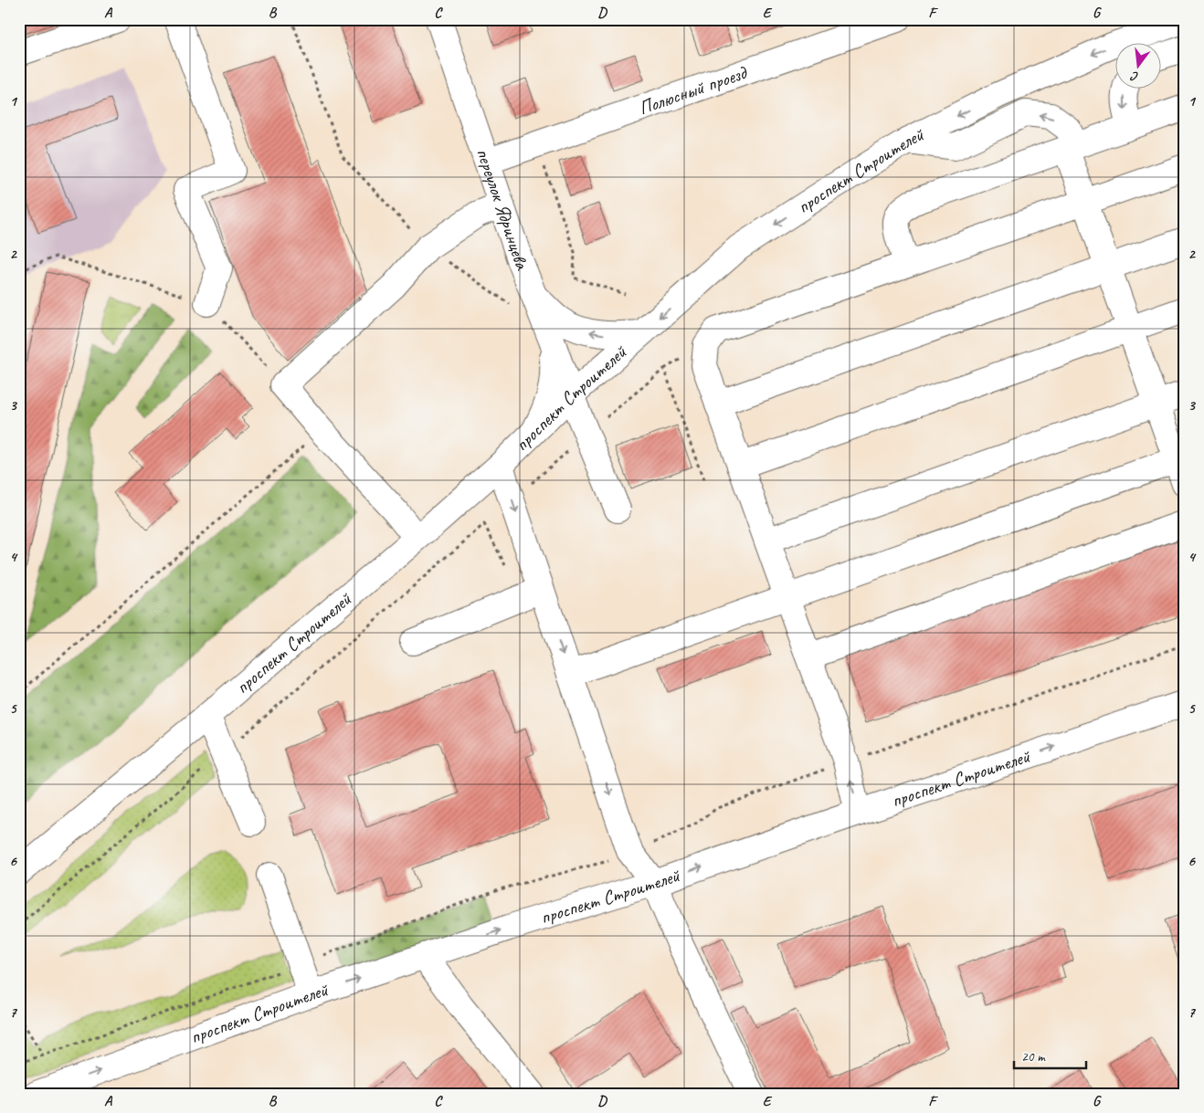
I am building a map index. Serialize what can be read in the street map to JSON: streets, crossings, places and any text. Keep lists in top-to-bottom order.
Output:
{
  "streets": {
    "main road": ["Полюсный проезд", "проспект Строителей", "переулок Ядринцева"]
  },
  "crossings": [
    ["Полюсный проезд", "переулок Ядринцева"],
    ["проспект Строителей", "переулок Ядринцева"]
  ],
  "scale_bar": "20 m",
  "north": "bottom",
  "grid": {
    "columns": [
      "A",
      "B",
      "C",
      "D",
      "E",
      "F",
      "G"
    ],
    "rows": [
      "1",
      "2",
      "3",
      "4",
      "5",
      "6",
      "7"
    ]
  }
}
